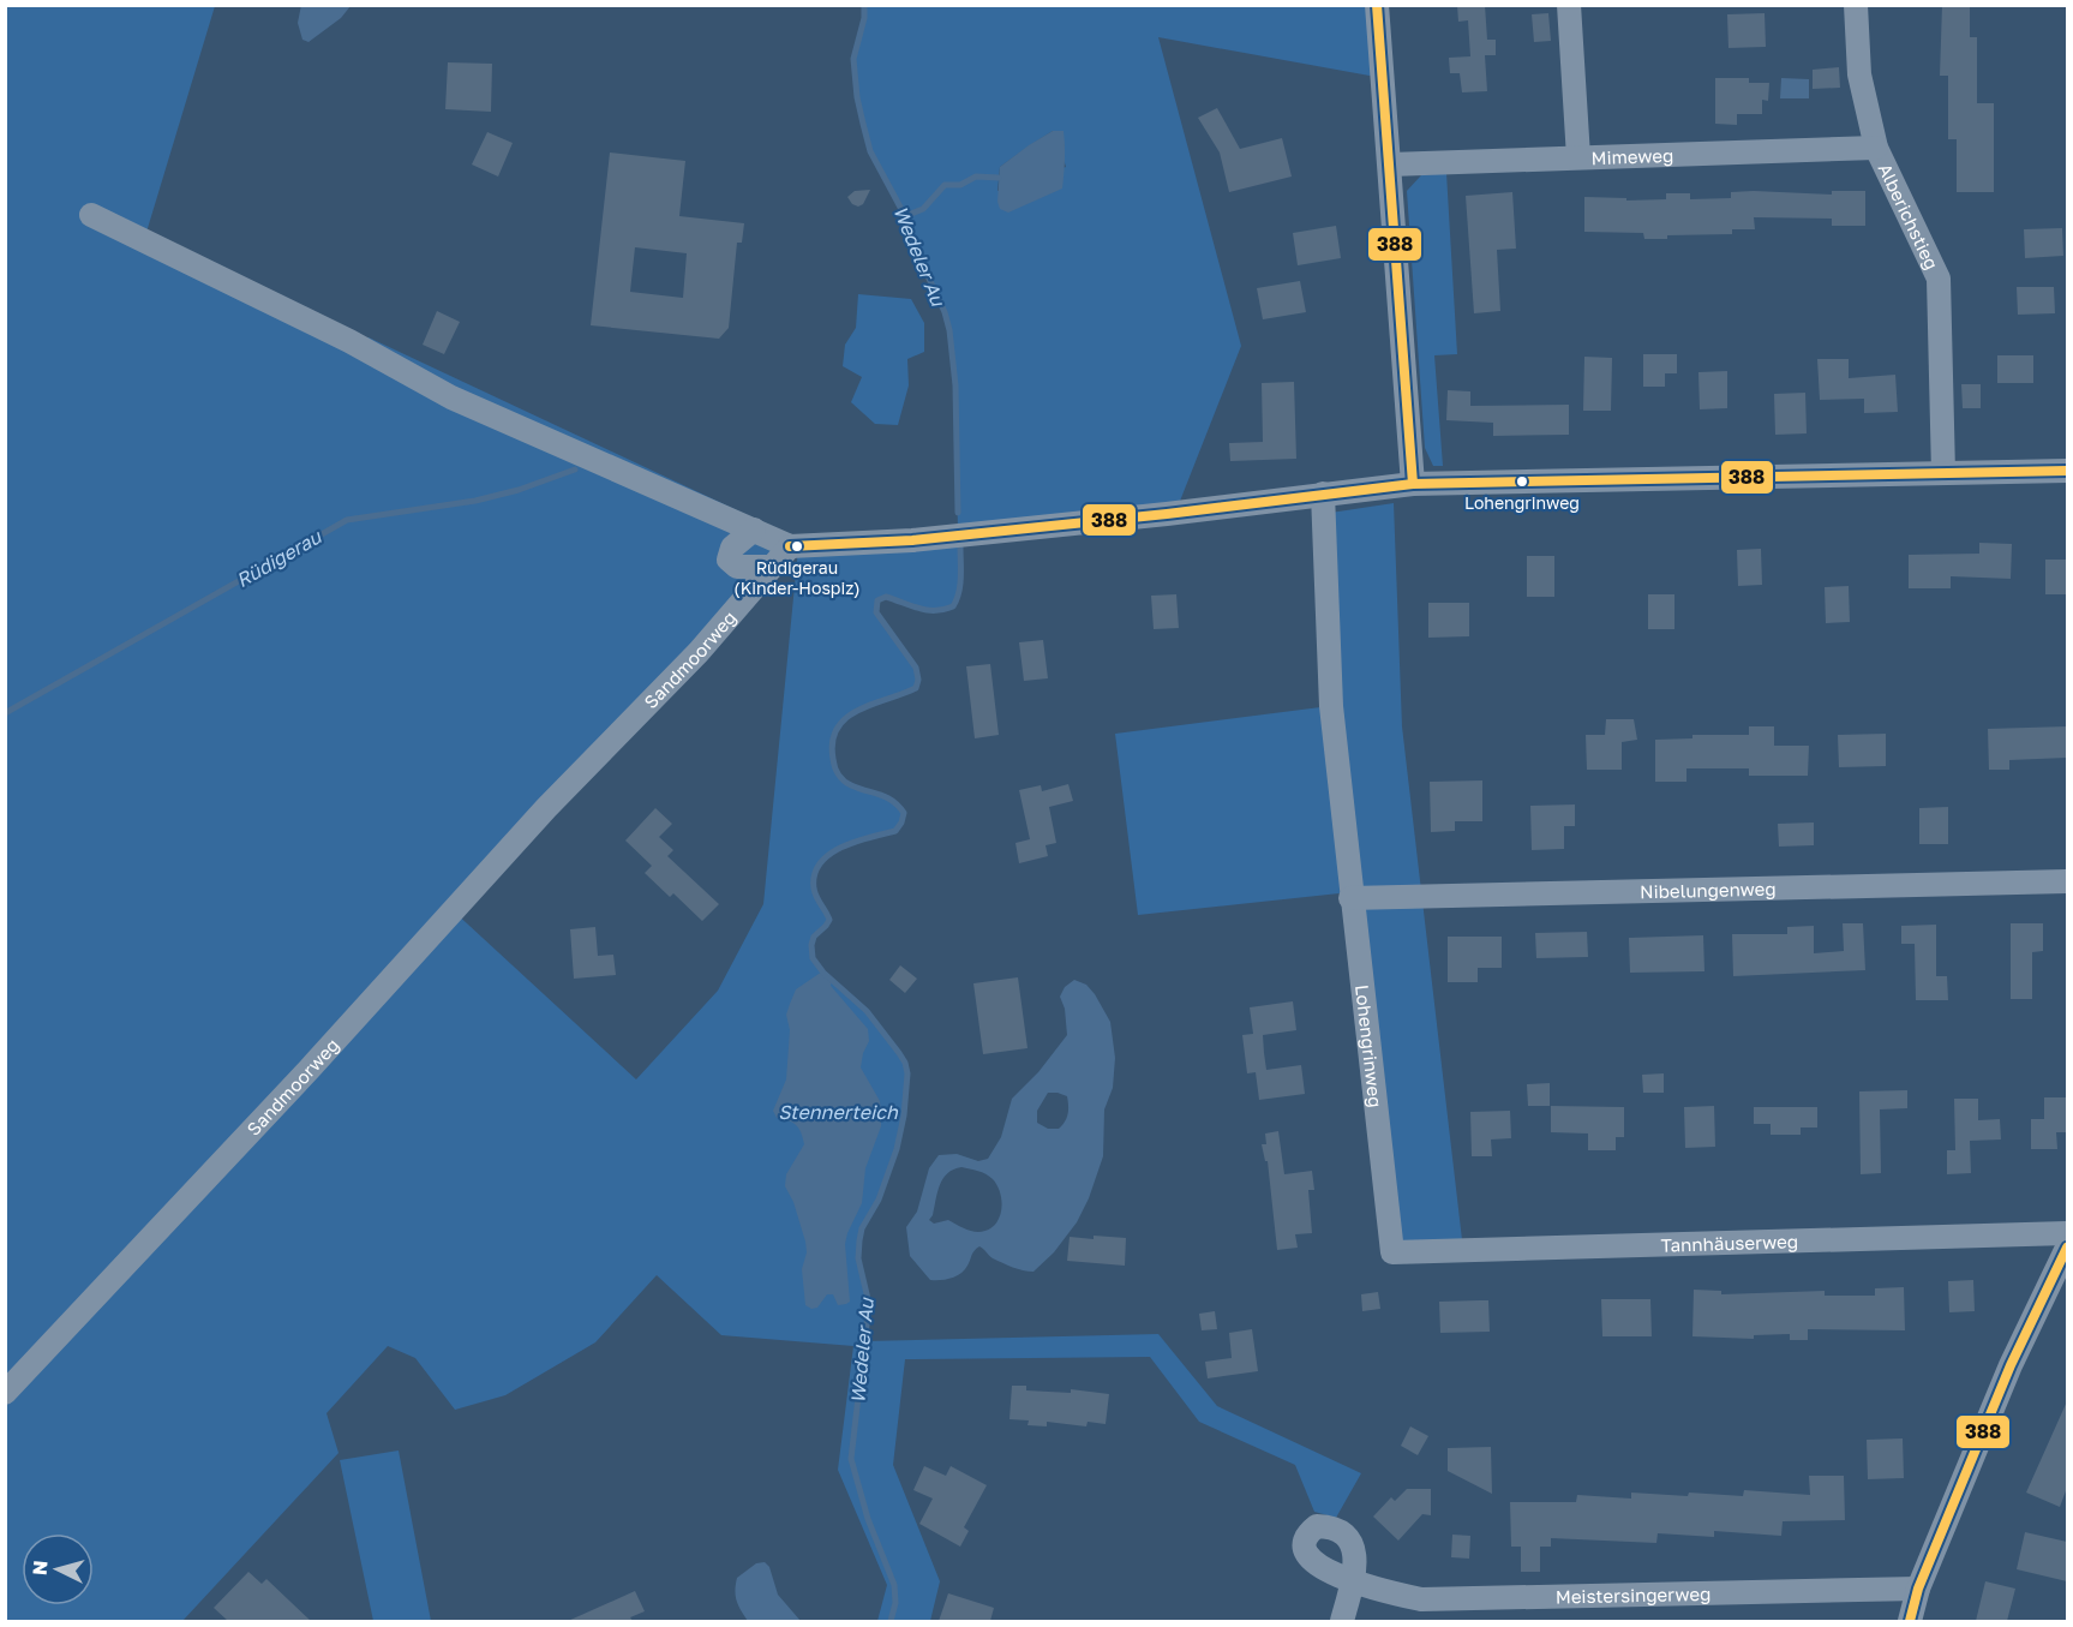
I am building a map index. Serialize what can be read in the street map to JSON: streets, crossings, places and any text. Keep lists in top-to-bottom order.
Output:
{
  "streets": {
    "street": [
      "Mimeweg",
      "Alberichstieg",
      "Sandmoorweg",
      "Nibelungenweg",
      "Lohengrinweg",
      "Tannhäuserweg",
      "Meistersingerweg"
    ]
  },
  "crossings": [
    ["Mimeweg", "Alberichstieg"],
    ["Nibelungenweg", "Lohengrinweg"],
    ["Lohengrinweg", "Tannhäuserweg"]
  ],
  "water": ["Wedeler Au", "Rüdigerau", "Stennerteich"],
  "places": ["Lohengrinweg", "Rüdigerau (Kinder-Hospiz)"],
  "lines": ["transit line 388"],
  "north": "left"
}
